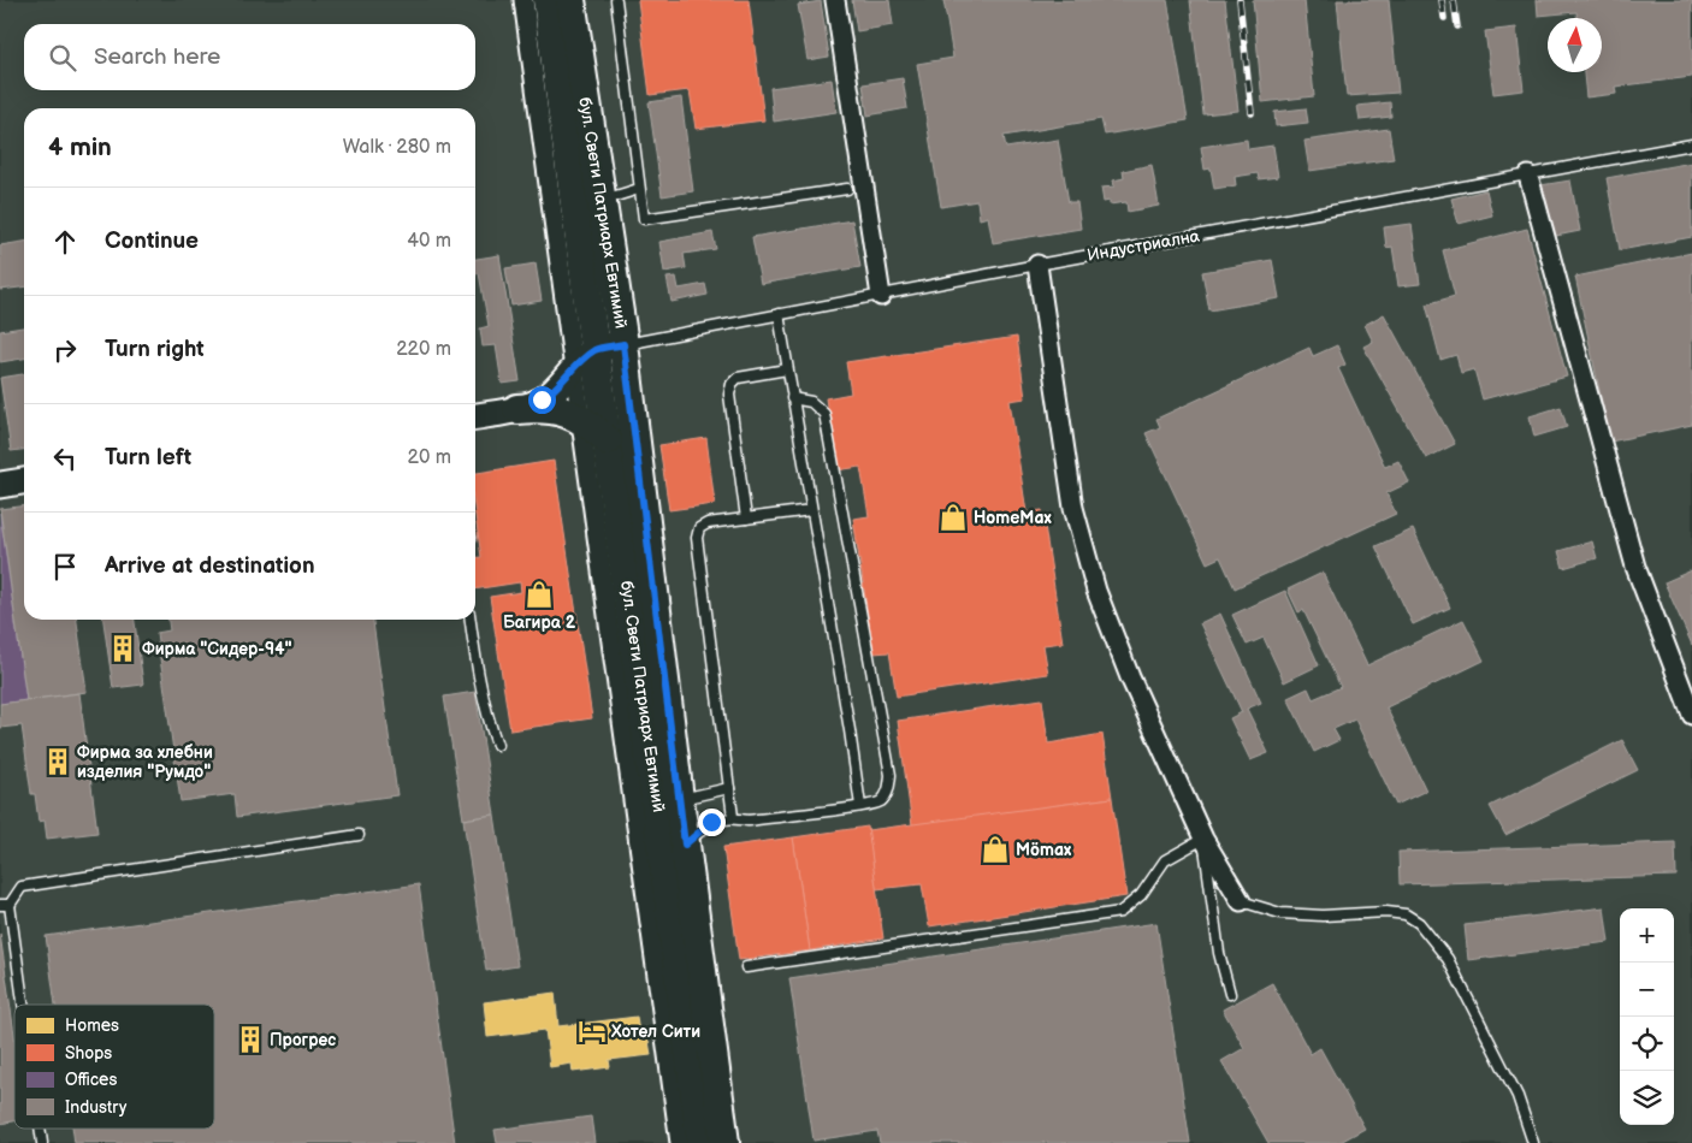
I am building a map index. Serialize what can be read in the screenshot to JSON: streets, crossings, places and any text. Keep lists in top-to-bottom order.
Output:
{
  "streets": {
    "main road": ["бул. Свети Патриарх Евтимий"],
    "lane": ["Индустриална"]
  },
  "crossings": [
    ["бул. Свети Патриарх Евтимий", "Индустриална"]
  ],
  "places": {
    "shop": ["HomeMax", "Багира 2", "Mömax"],
    "building": ["Фирма \"Сидер-94\"", "Фирма за хлебни изделия \"Румдо\"", "Прогрес"],
    "hotel": ["Хотел Сити"]
  },
  "legend": [
    "Homes",
    "Shops",
    "Offices",
    "Industry"
  ],
  "north": "top",
  "page": {
    "search": "Search here",
    "heading": ["4 min", "Walk · 280 m"],
    "list": [
      ["Continue", "40 m"],
      ["Turn right", "220 m"],
      ["Turn left", "20 m"],
      "Arrive at destination"
    ],
    "map_buttons": ["+", "−"]
  }
}
